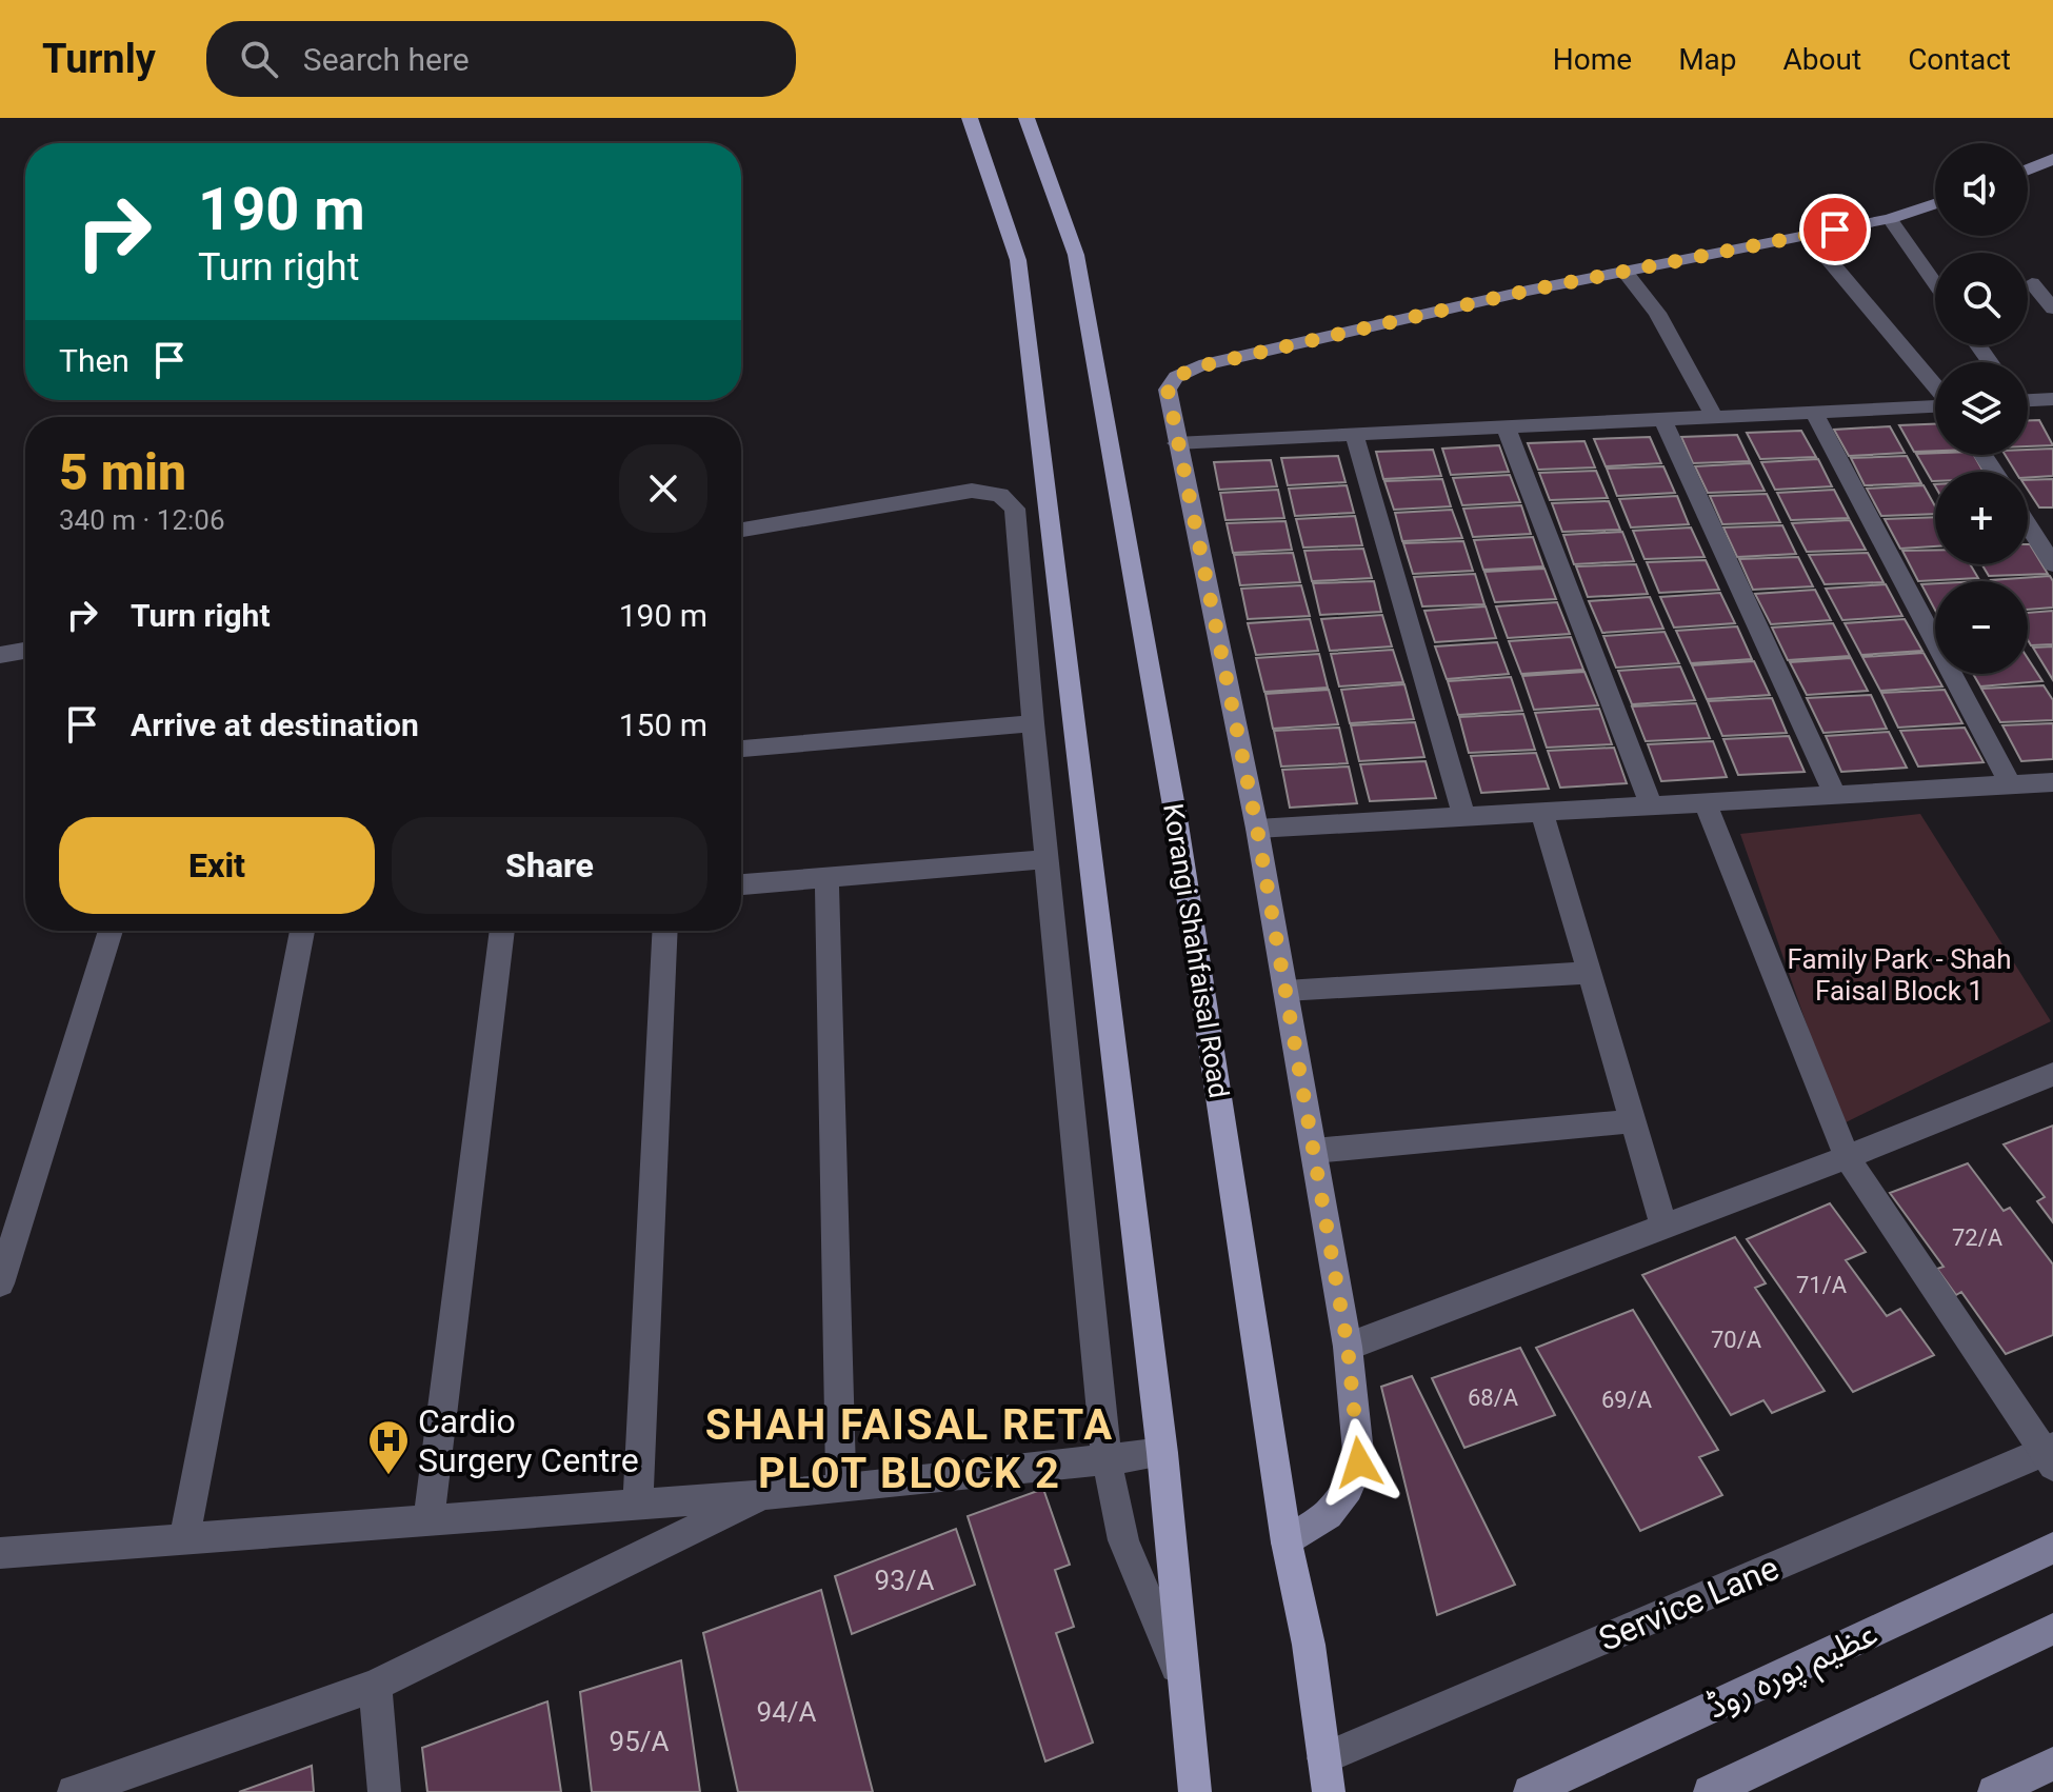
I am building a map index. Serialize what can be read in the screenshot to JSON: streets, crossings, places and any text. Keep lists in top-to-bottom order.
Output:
{
  "streets": {
    "main road": ["Korangi Shahfaisal Road"],
    "street": ["Service Lane", "عظیم پورہ روڈ"]
  },
  "crossings": [
    ["Korangi Shahfaisal Road", "Service Lane"]
  ],
  "districts": ["SHAH FAISAL RETA PLOT BLOCK 2"],
  "parks": ["Family Park - Shah Faisal Block 1"],
  "places": {
    "hospital": ["Cardio Surgery Centre"]
  },
  "house_numbers": [
    "72/A",
    "71/A",
    "70/A",
    "68/A",
    "69/A",
    "93/A",
    "94/A",
    "95/A"
  ],
  "page": {
    "header": "Turnly",
    "search": "Search here",
    "nav": [
      "Home",
      "Map",
      "About",
      "Contact"
    ],
    "map_buttons": ["+", "−"],
    "turn": ["190 m", "Turn right"],
    "then": "Then",
    "heading": ["5 min", "340 m · 12:06"],
    "list": [
      {
        "name": "Turn right",
        "value": "190 m"
      },
      {
        "name": "Arrive at destination",
        "value": "150 m"
      }
    ],
    "buttons": ["Exit", "Share"]
  }
}
